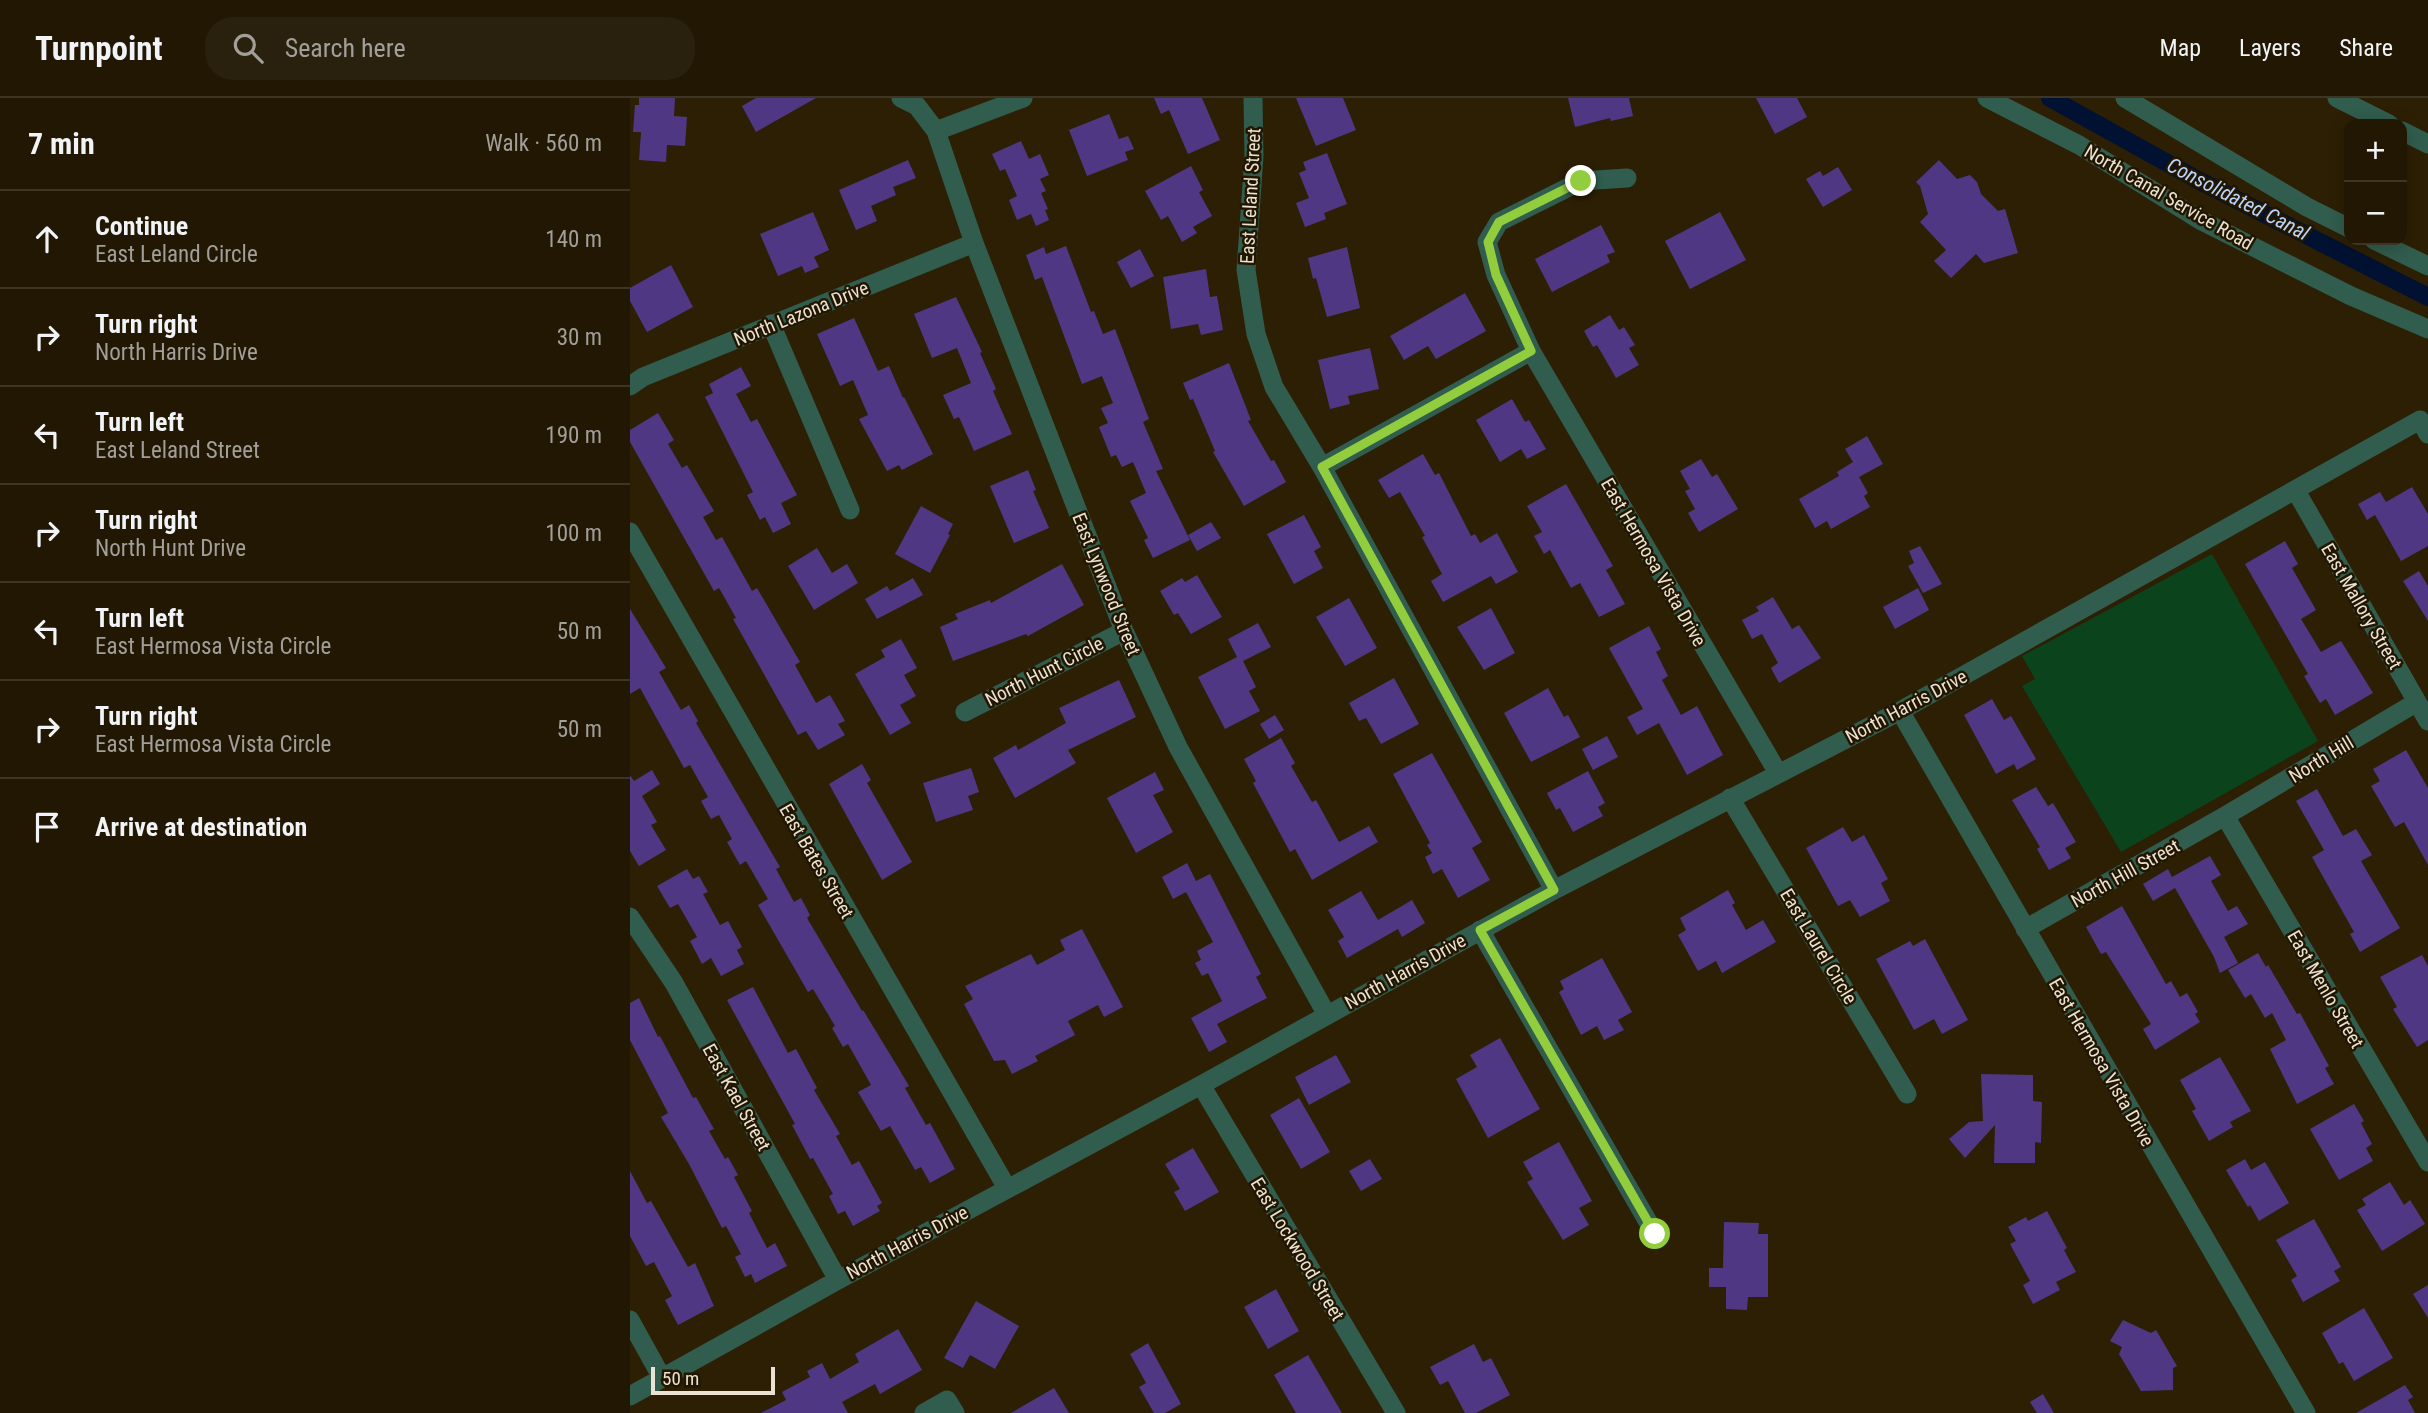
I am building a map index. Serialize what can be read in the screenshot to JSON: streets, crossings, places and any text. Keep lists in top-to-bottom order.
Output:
{
  "streets": {
    "street": [
      "East Leland Street",
      "North Canal Service Road",
      "North Lazona Drive",
      "East Hermosa Vista Drive",
      "East Lynwood Street",
      "East Mallory Street",
      "North Hunt Circle",
      "North Harris Drive",
      "North Hill",
      "East Bates Street",
      "North Hill Street",
      "East Laurel Circle",
      "East Menlo Street",
      "East Kael Street",
      "East Lockwood Street"
    ]
  },
  "crossings": [
    ["East Leland Street", "North Harris Drive"],
    ["North Lazona Drive", "East Lynwood Street"],
    ["East Hermosa Vista Drive", "North Harris Drive"],
    ["East Hermosa Vista Drive", "North Hill Street"],
    ["East Lynwood Street", "North Hunt Circle"],
    ["East Lynwood Street", "North Harris Drive"],
    ["East Mallory Street", "North Harris Drive"],
    ["East Mallory Street", "North Hill"],
    ["North Harris Drive", "East Bates Street"],
    ["North Harris Drive", "East Laurel Circle"],
    ["North Harris Drive", "East Kael Street"],
    ["North Harris Drive", "East Lockwood Street"],
    ["North Hill", "North Hill Street"],
    ["North Hill", "East Menlo Street"],
    ["North Hill Street", "East Menlo Street"]
  ],
  "water": ["Consolidated Canal"],
  "scale_bar": "50 m",
  "page": {
    "header": "Turnpoint",
    "search": "Search here",
    "nav": ["Map", "Layers", "Share"],
    "heading": ["7 min", "Walk · 560 m"],
    "map_buttons": ["+", "−"],
    "list": [
      ["Continue", "East Leland Circle", "140 m"],
      ["Turn right", "North Harris Drive", "30 m"],
      ["Turn left", "East Leland Street", "190 m"],
      ["Turn right", "North Hunt Drive", "100 m"],
      ["Turn left", "East Hermosa Vista Circle", "50 m"],
      ["Turn right", "East Hermosa Vista Circle", "50 m"],
      "Arrive at destination"
    ],
    "scale": "50 m"
  }
}
